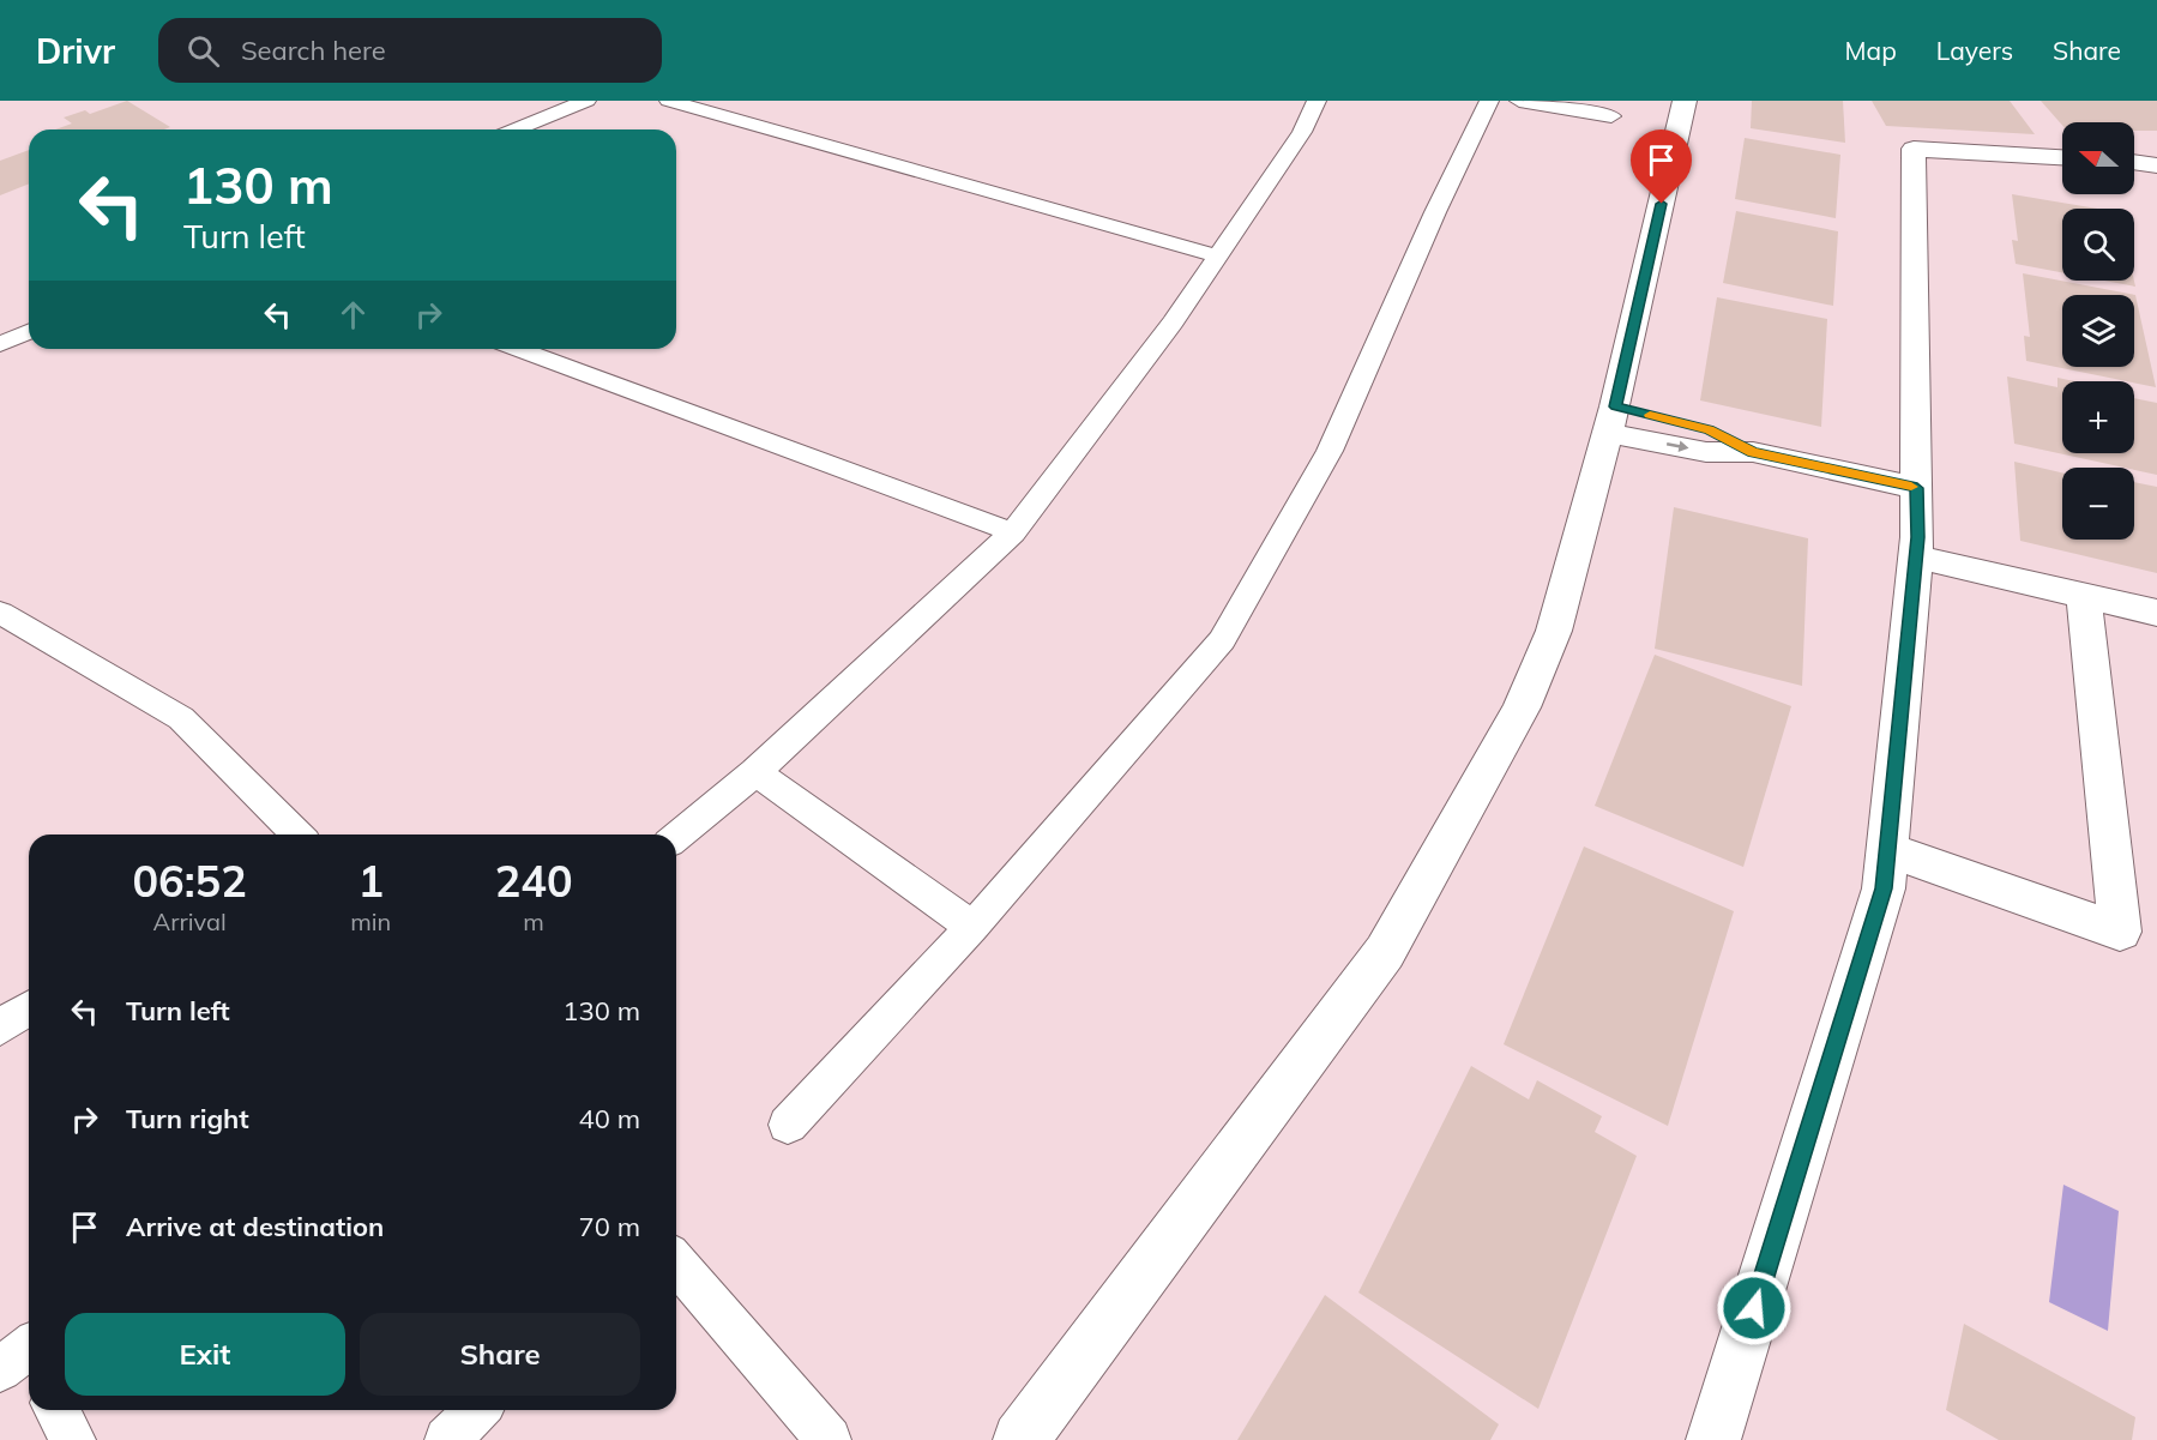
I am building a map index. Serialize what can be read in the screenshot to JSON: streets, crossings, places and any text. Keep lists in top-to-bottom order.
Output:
{
  "north": "left",
  "page": {
    "header": "Drivr",
    "search": "Search here",
    "nav": ["Map", "Layers", "Share"],
    "map_buttons": ["+", "−"],
    "turn": ["130 m", "Turn left"],
    "eta": [
      "06:52",
      "Arrival",
      "1",
      "min",
      "240",
      "m"
    ],
    "list": [
      {
        "name": "Turn left",
        "value": "130 m"
      },
      {
        "name": "Turn right",
        "value": "40 m"
      },
      {
        "name": "Arrive at destination",
        "value": "70 m"
      }
    ],
    "buttons": ["Exit", "Share"]
  }
}
